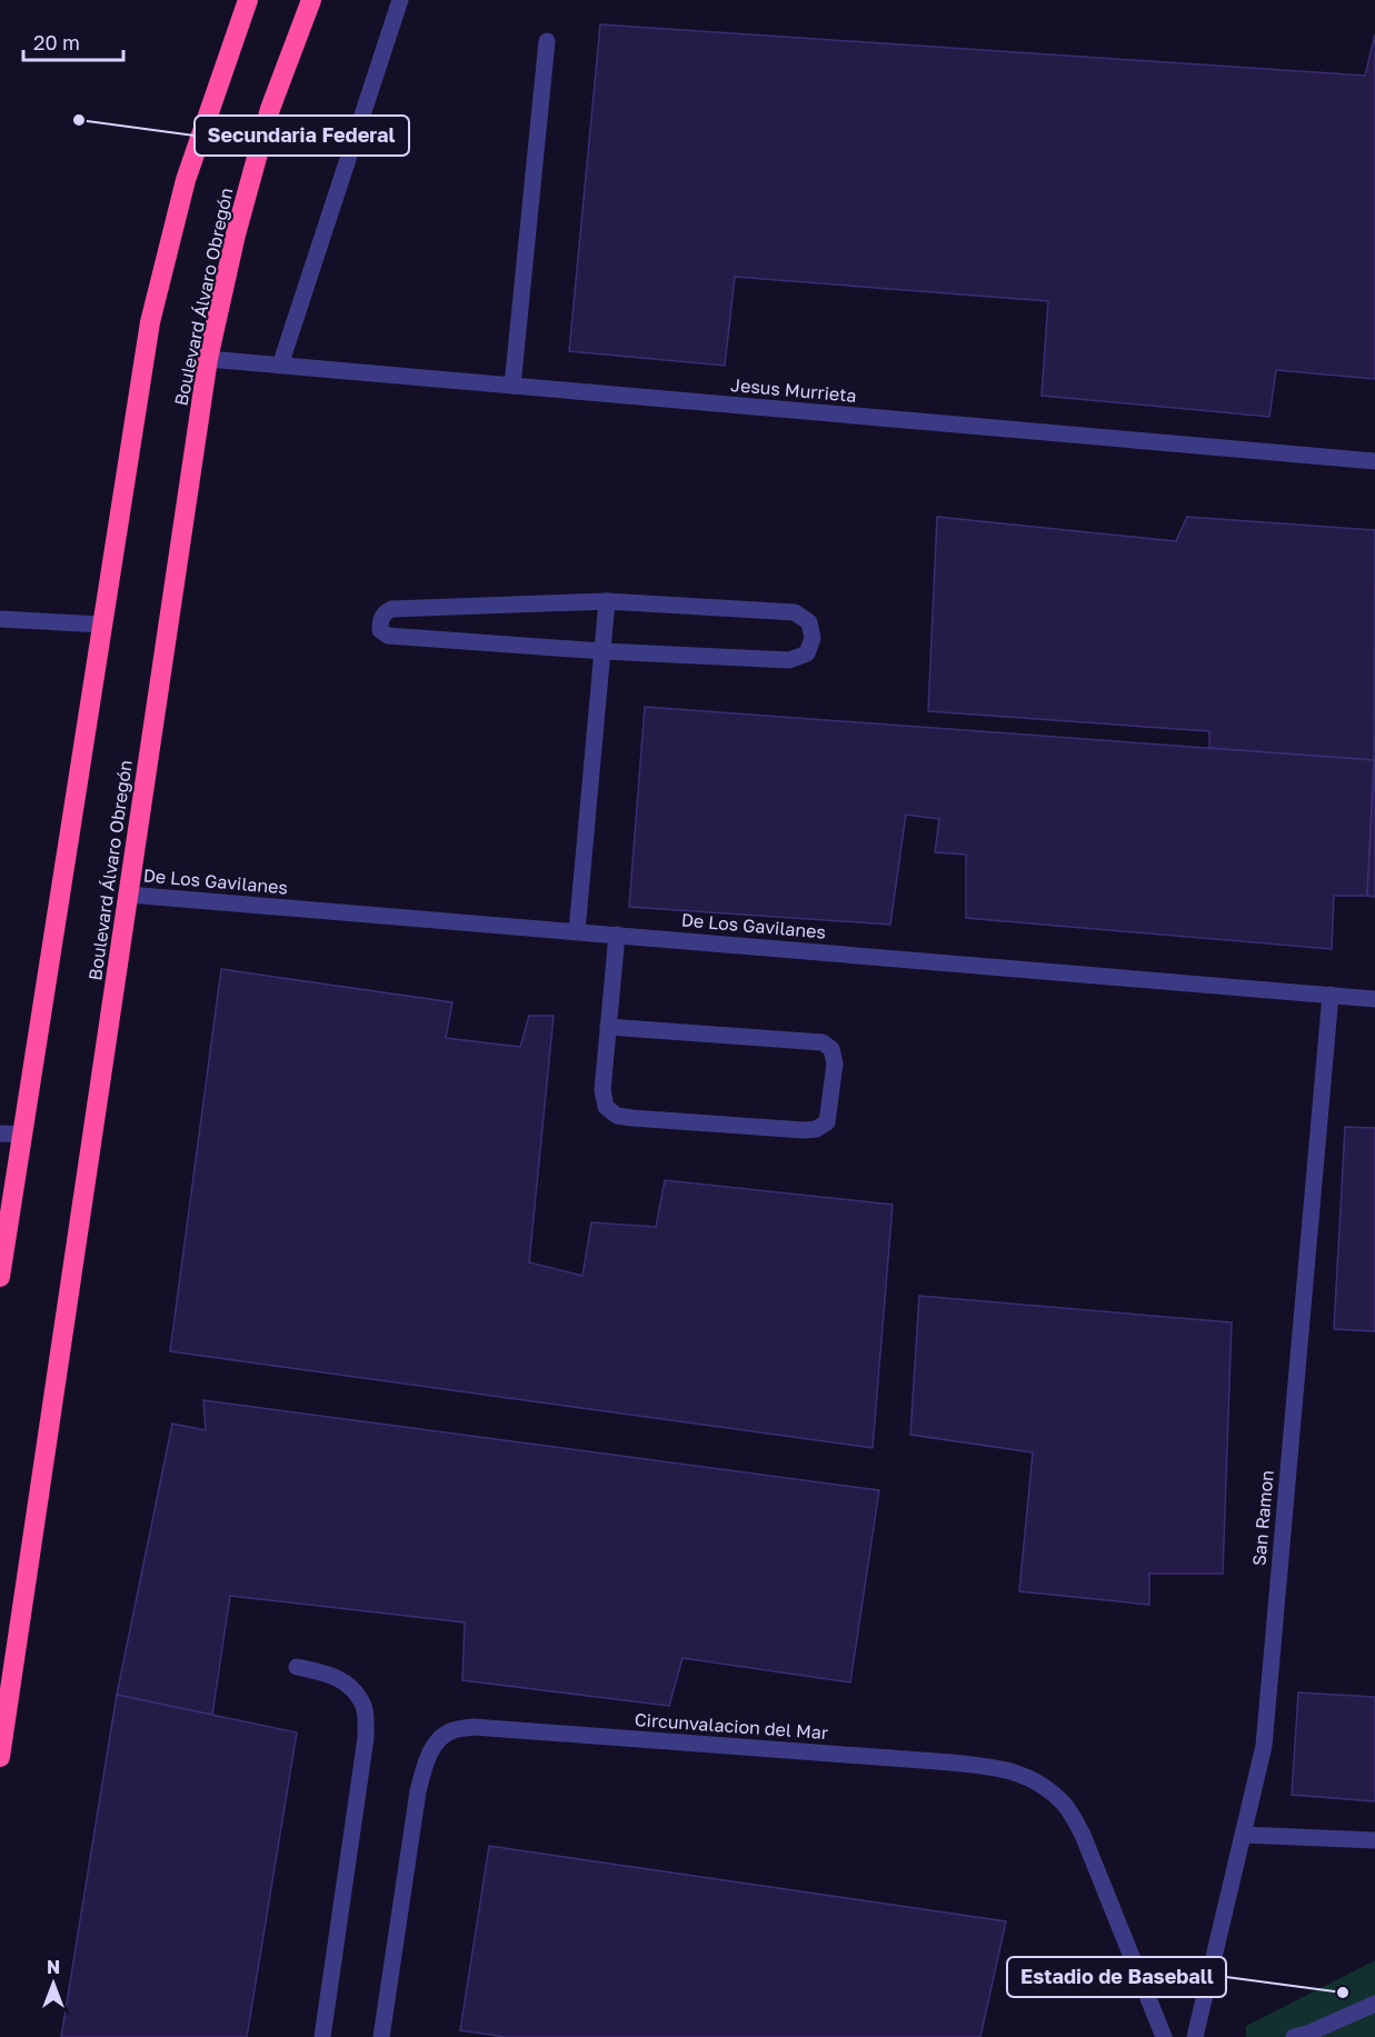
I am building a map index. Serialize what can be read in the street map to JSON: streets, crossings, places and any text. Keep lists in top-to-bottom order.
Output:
{
  "streets": {
    "highway": ["Boulevard Álvaro Obregón"],
    "lane": [
      "Jesus Murrieta",
      "De Los Gavilanes",
      "San Ramon",
      "Circunvalacion del Mar"
    ]
  },
  "crossings": [
    ["Boulevard Álvaro Obregón", "Jesus Murrieta"],
    ["Boulevard Álvaro Obregón", "De Los Gavilanes"],
    ["De Los Gavilanes", "San Ramon"]
  ],
  "places": ["Secundaria Federal", "Estadio de Baseball"],
  "scale_bar": "20 m",
  "north": "top"
}
